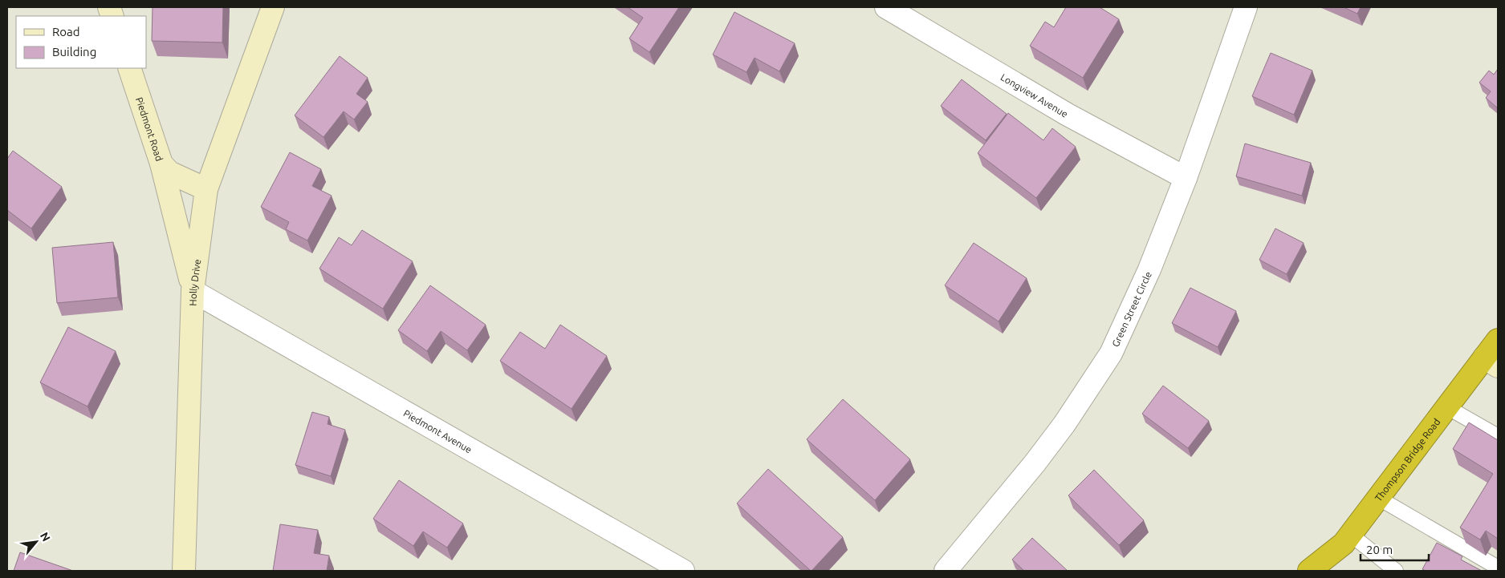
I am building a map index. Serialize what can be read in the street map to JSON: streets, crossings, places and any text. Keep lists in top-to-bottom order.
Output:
{
  "streets": {
    "highway": ["Thompson Bridge Road"],
    "street": [
      "Longview Avenue",
      "Piedmont Road",
      "Holly Drive",
      "Green Street Circle",
      "Piedmont Avenue"
    ]
  },
  "crossings": [
    ["Longview Avenue", "Green Street Circle"],
    ["Piedmont Road", "Holly Drive"],
    ["Holly Drive", "Piedmont Avenue"]
  ],
  "legend": ["Road", "Building"],
  "scale_bar": "20 m",
  "north": "top right"
}
